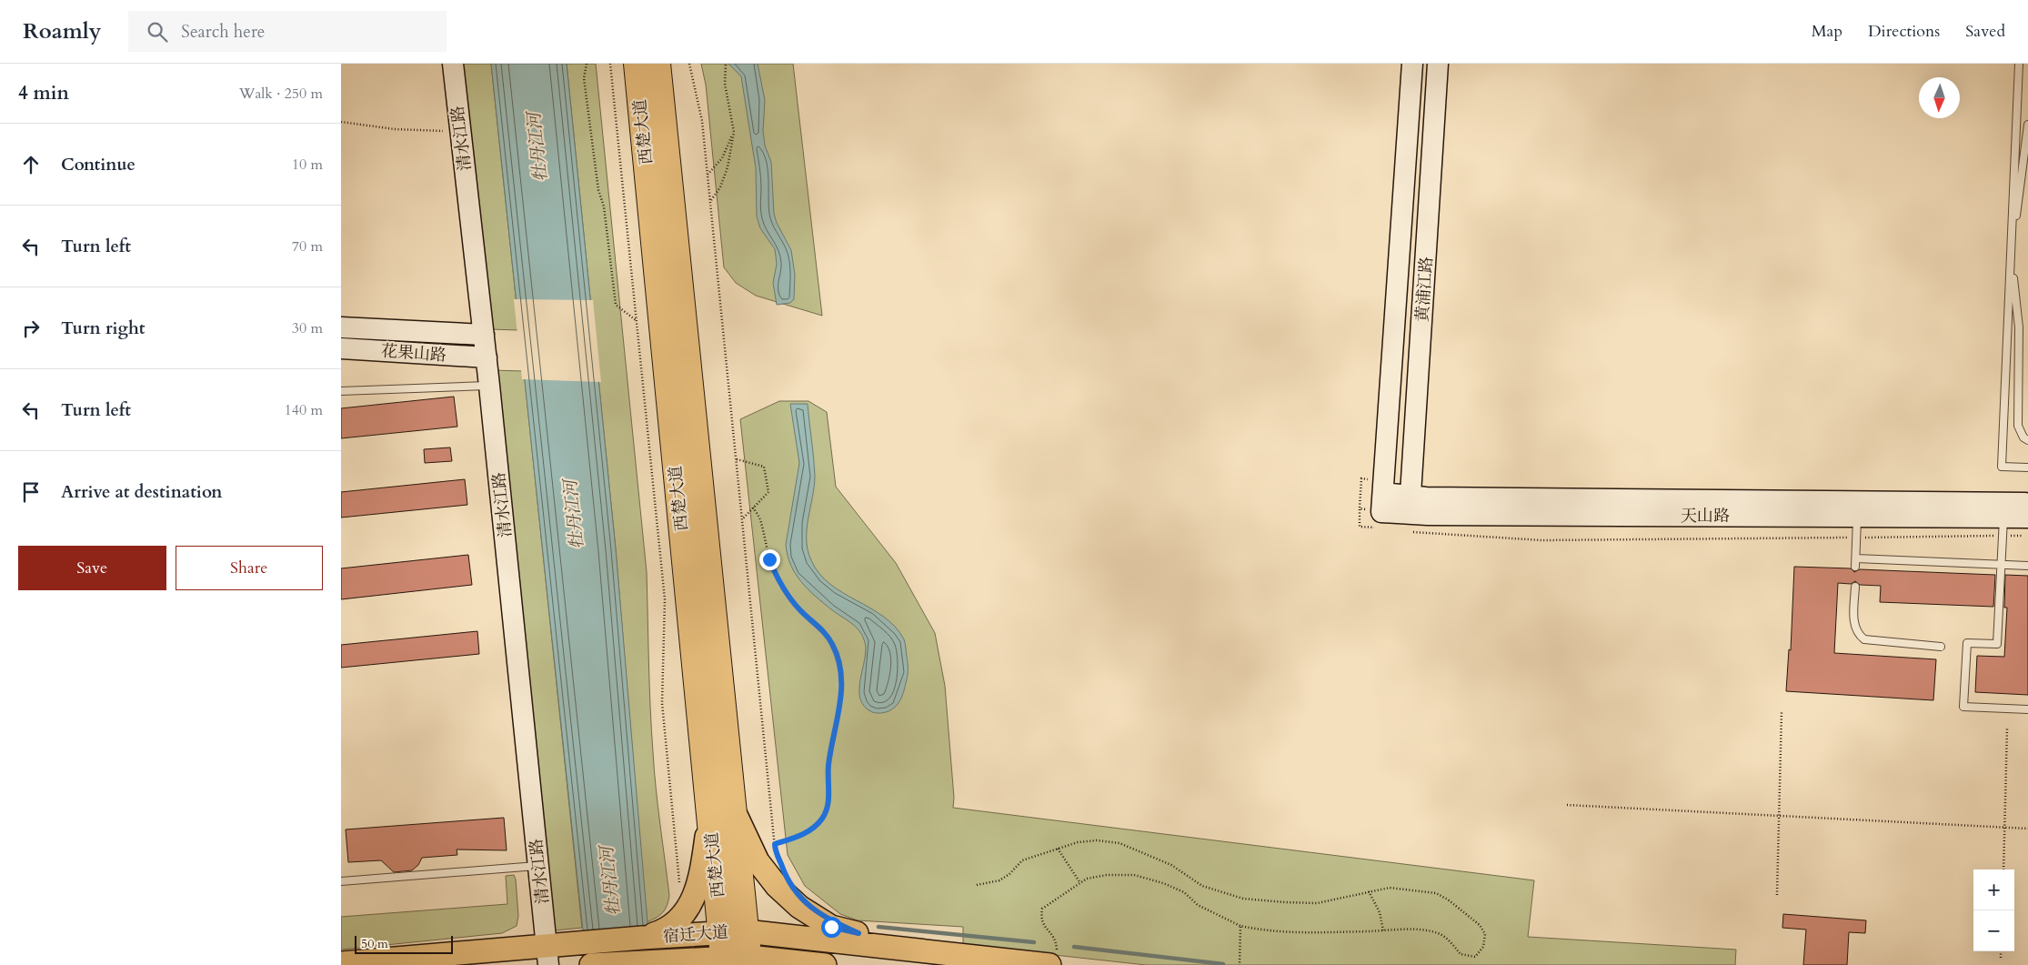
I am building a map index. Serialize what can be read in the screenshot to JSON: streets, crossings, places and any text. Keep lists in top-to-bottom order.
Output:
{
  "streets": {
    "highway": ["西楚大道"],
    "main road": ["宿迁大道"],
    "street": [
      "清水江路",
      "黄浦江路",
      "花果山路",
      "天山路"
    ]
  },
  "crossings": [
    ["西楚大道", "宿迁大道"],
    ["清水江路", "花果山路"],
    ["清水江路", "宿迁大道"],
    ["黄浦江路", "天山路"]
  ],
  "water": ["牡丹江河"],
  "scale_bar": "50 m",
  "north": "bottom",
  "page": {
    "header": "Roamly",
    "search": "Search here",
    "nav": ["Map", "Directions", "Saved"],
    "heading": ["4 min", "Walk · 250 m"],
    "list": [
      ["Continue", "10 m"],
      ["Turn left", "70 m"],
      ["Turn right", "30 m"],
      ["Turn left", "140 m"],
      "Arrive at destination"
    ],
    "buttons": ["Save", "Share"],
    "map_buttons": ["+", "−"],
    "scale": "50 m"
  }
}
